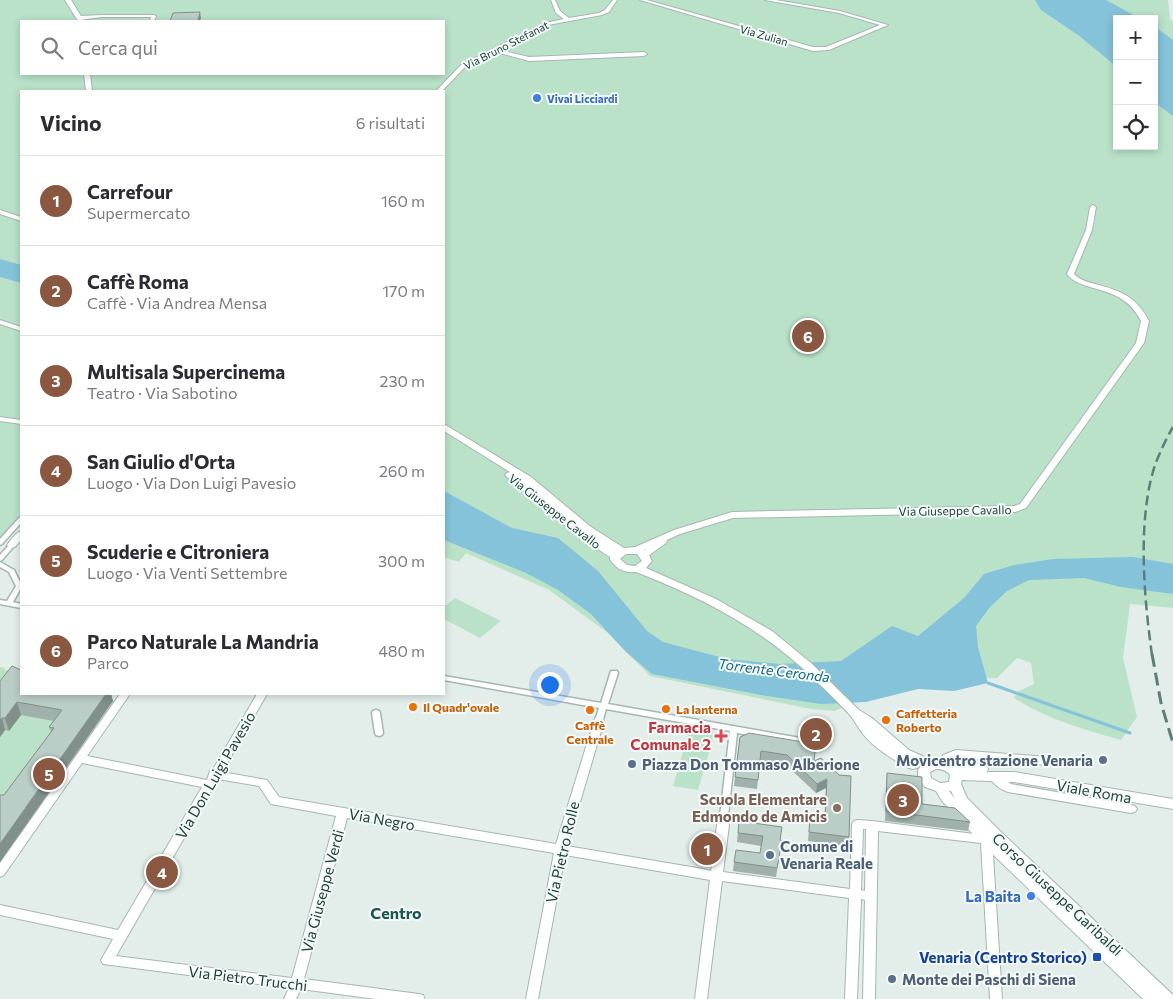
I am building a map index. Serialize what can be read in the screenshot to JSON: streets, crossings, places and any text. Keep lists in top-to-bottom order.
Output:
{
  "streets": {
    "street": [
      "Via Zulian",
      "Via Bruno Stefanat",
      "Via Giuseppe Cavallo",
      "Via Don Luigi Pavesio",
      "Viale Roma",
      "Via Negro",
      "Via Pietro Rolle",
      "Via Giuseppe Verdi",
      "Corso Giuseppe Garibaldi",
      "Via Pietro Trucchi"
    ]
  },
  "crossings": [
    ["Via Don Luigi Pavesio", "Via Negro"],
    ["Via Don Luigi Pavesio", "Via Pietro Trucchi"],
    ["Viale Roma", "Corso Giuseppe Garibaldi"],
    ["Via Negro", "Via Pietro Rolle"],
    ["Via Negro", "Via Giuseppe Verdi"],
    ["Via Giuseppe Verdi", "Via Pietro Trucchi"]
  ],
  "districts": ["Centro"],
  "water": ["Torrente Ceronda"],
  "places": {
    "other": [
      "Vivai Licciardi",
      "Il Quadr'ovale",
      "La lanterna",
      "Caffè Centrale",
      "Caffetteria Roberto",
      "Movicentro stazione Venaria",
      "Piazza Don Tommaso Alberione",
      "Scuola Elementare Edmondo de Amicis",
      "Comune di Venaria Reale",
      "La Baita",
      "Monte dei Paschi di Siena"
    ],
    "health": ["Farmacia Comunale 2"],
    "transit": ["Venaria (Centro Storico)"]
  },
  "page": {
    "map_buttons": ["+", "−"],
    "search": "Cerca qui",
    "heading": ["Vicino", "6 risultati"],
    "list": [
      {
        "mark": "1",
        "name": "Carrefour",
        "note": "Supermercato",
        "value": "160 m"
      },
      {
        "mark": "2",
        "name": "Caffè Roma",
        "note": "Caffè · Via Andrea Mensa",
        "value": "170 m"
      },
      {
        "mark": "3",
        "name": "Multisala Supercinema",
        "note": "Teatro · Via Sabotino",
        "value": "230 m"
      },
      {
        "mark": "4",
        "name": "San Giulio d'Orta",
        "note": "Luogo · Via Don Luigi Pavesio",
        "value": "260 m"
      },
      {
        "mark": "5",
        "name": "Scuderie e Citroniera",
        "note": "Luogo · Via Venti Settembre",
        "value": "300 m"
      },
      {
        "mark": "6",
        "name": "Parco Naturale La Mandria",
        "note": "Parco",
        "value": "480 m"
      }
    ],
    "pins": [
      "6",
      "2",
      "5",
      "3",
      "1",
      "4"
    ]
  }
}
